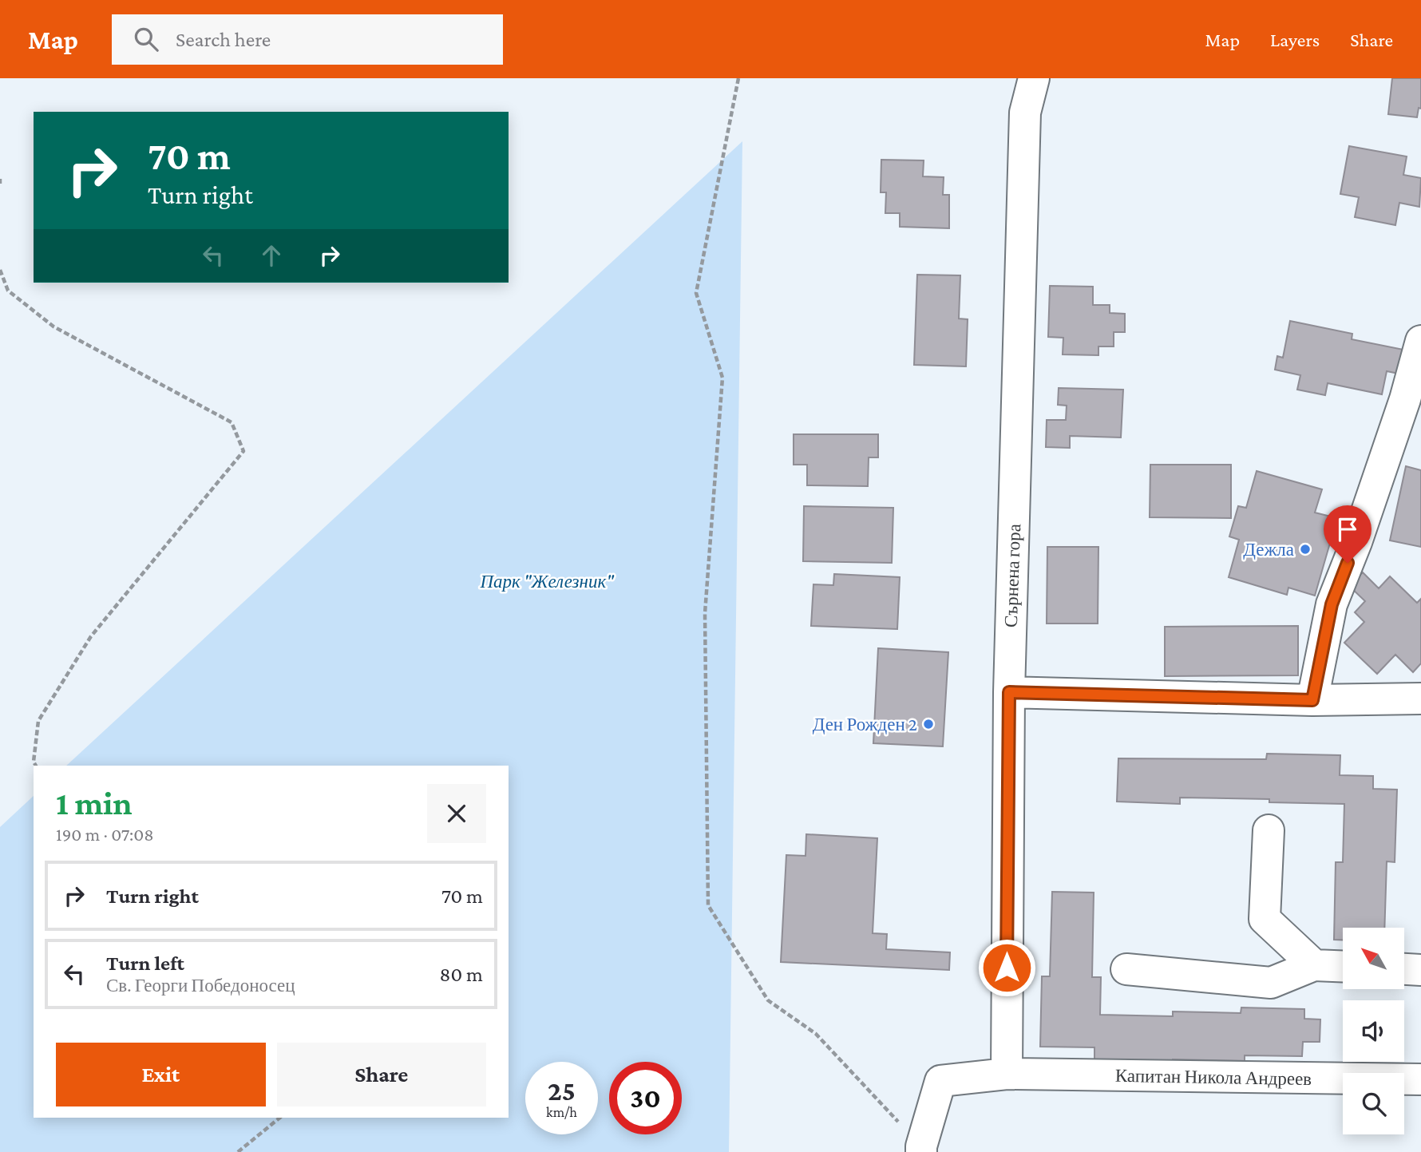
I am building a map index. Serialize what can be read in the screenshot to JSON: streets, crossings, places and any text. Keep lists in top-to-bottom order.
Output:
{
  "streets": {
    "street": ["Сърнена гора", "Капитан Никола Андреев"]
  },
  "crossings": [
    ["Сърнена гора", "Капитан Никола Андреев"]
  ],
  "parks": ["Парк \"Железник\""],
  "places": ["Дежла", "Ден Рожден 2"],
  "north": "top left",
  "page": {
    "header": "Map",
    "search": "Search here",
    "nav": ["Map", "Layers", "Share"],
    "turn": ["70 m", "Turn right"],
    "heading": ["1 min", "190 m · 07:08"],
    "list": [
      {
        "name": "Turn right",
        "value": "70 m"
      },
      {
        "name": "Turn left",
        "note": "Св. Георги Победоносец",
        "value": "80 m"
      }
    ],
    "buttons": ["Exit", "Share"],
    "speed": "25 km/h",
    "limit": "30"
  }
}
